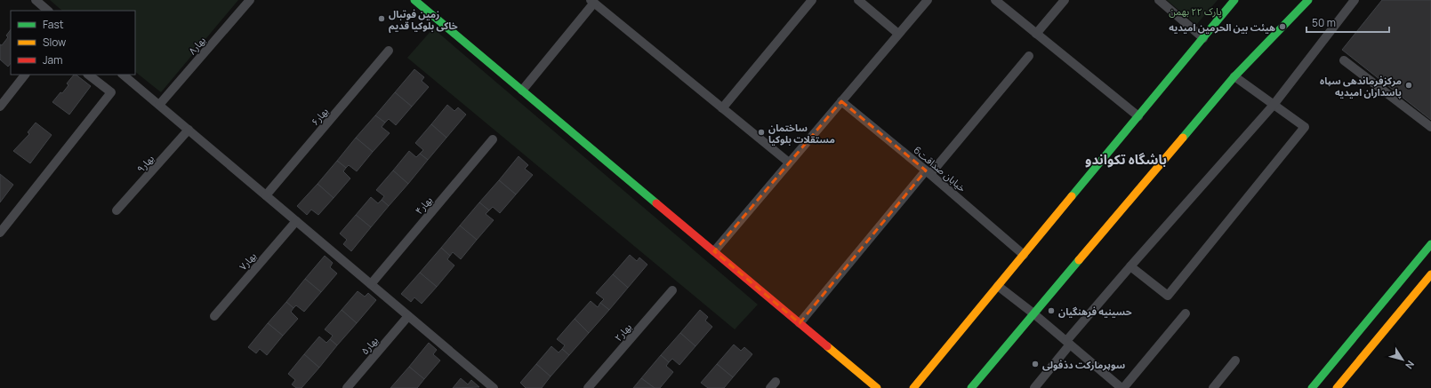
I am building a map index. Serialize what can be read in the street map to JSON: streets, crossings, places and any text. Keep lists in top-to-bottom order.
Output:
{
  "streets": {
    "street": [
      "بهار۸",
      "بهار۶",
      "بهار۹",
      "خیابان صداقت6",
      "بهار۴",
      "بهار۷",
      "بهار۲",
      "بهار۵"
    ]
  },
  "districts": ["باشگاه تکواندو"],
  "parks": ["پارک ۲۲ بهمن"],
  "places": [
    "زمین فوتبال خاکی بلوکیا قدیم",
    "هیئت بین الحرمین امیدیه",
    "مرکزفرماندهی سپاه پاسداران امیدیه",
    "ساختمان مستقلات بلوکیا",
    "حسینیه فرهنگیان",
    "سوپرمارکت دذفولی"
  ],
  "legend": ["Fast", "Slow", "Jam"],
  "scale_bar": "50 m",
  "north": "bottom right"
}
